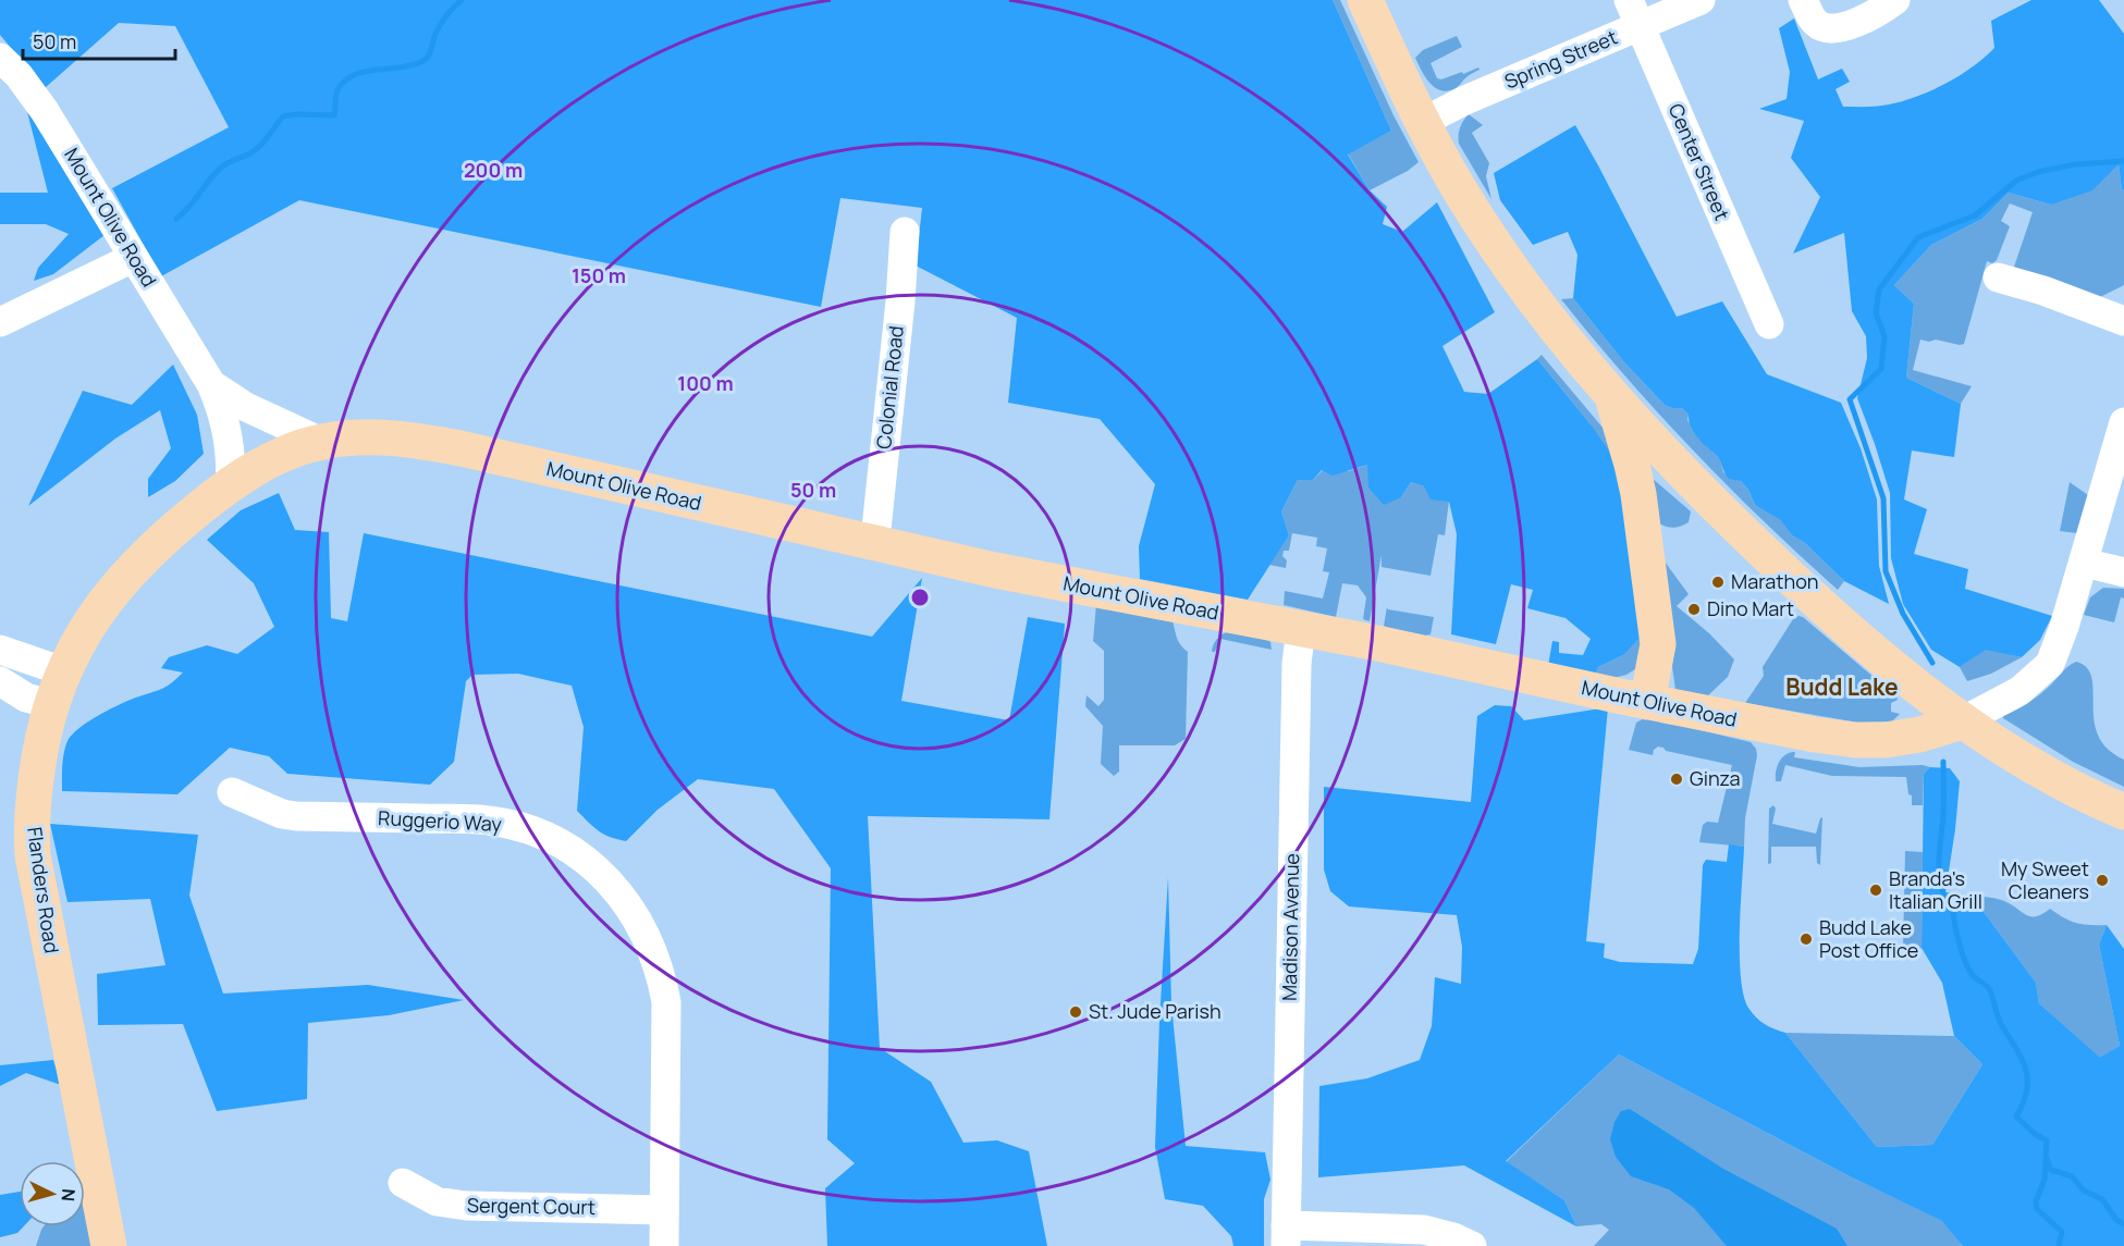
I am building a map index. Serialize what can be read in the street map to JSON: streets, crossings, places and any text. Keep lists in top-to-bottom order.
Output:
{
  "streets": {
    "main road": ["Mount Olive Road", "Flanders Road"],
    "street": [
      "Spring Street",
      "Center Street",
      "Colonial Road",
      "Ruggerio Way",
      "Madison Avenue",
      "Sergent Court"
    ]
  },
  "crossings": [
    ["Spring Street", "Center Street"],
    ["Mount Olive Road", "Colonial Road"],
    ["Mount Olive Road", "Flanders Road"],
    ["Mount Olive Road", "Madison Avenue"],
    ["Ruggerio Way", "Sergent Court"]
  ],
  "districts": ["Budd Lake"],
  "places": [
    "Marathon",
    "Dino Mart",
    "Ginza",
    "My Sweet Cleaners",
    "Branda's Italian Grill",
    "Budd Lake Post Office",
    "St. Jude Parish"
  ],
  "scale_bar": "50 m",
  "north": "right",
  "rings": [
    "200 m",
    "150 m",
    "100 m",
    "50 m"
  ]
}
